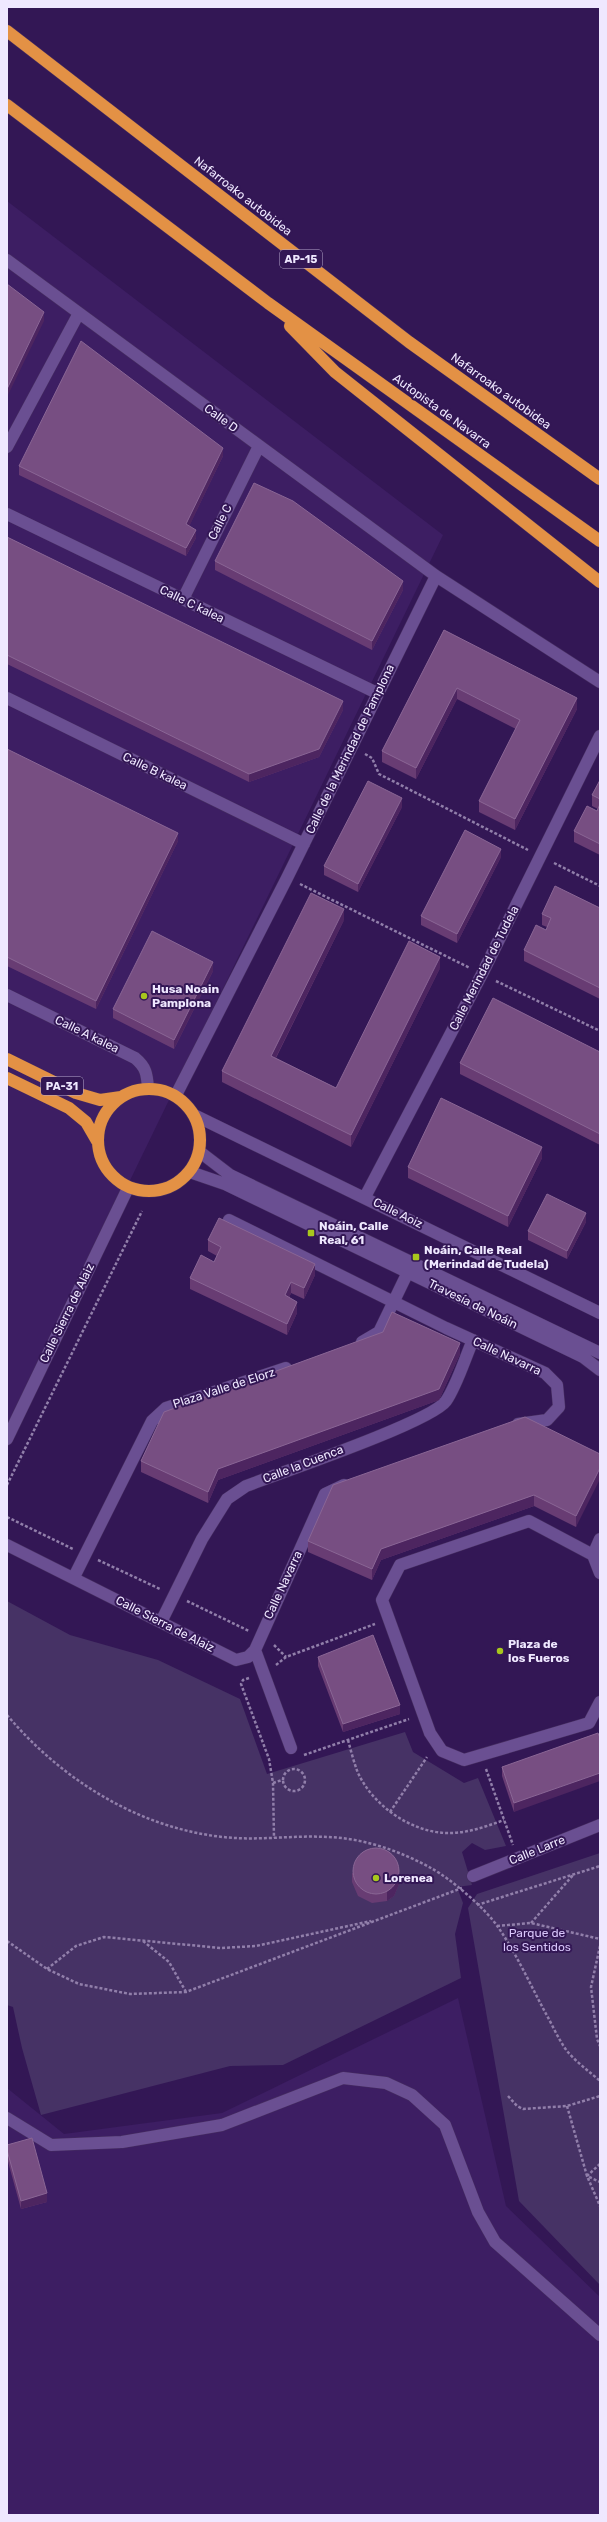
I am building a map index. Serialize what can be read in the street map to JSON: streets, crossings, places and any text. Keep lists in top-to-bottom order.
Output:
{
  "streets": {
    "highway": [
      "Nafarroako autobidea",
      "AP-15",
      "Autopista de Navarra",
      "PA-31"
    ],
    "street": [
      "Calle D",
      "Calle C",
      "Calle C kalea",
      "Calle de la Merindad de Pamplona",
      "Calle B kalea",
      "Calle Merindad de Tudela",
      "Calle A kalea",
      "Calle Aoiz",
      "Travesía de Noáin",
      "Calle Sierra de Alaiz",
      "Calle Navarra",
      "Plaza Valle de Elorz",
      "Calle la Cuenca",
      "Calle Larre"
    ]
  },
  "crossings": [
    ["Calle D", "Calle C"],
    ["Calle D", "Calle de la Merindad de Pamplona"],
    ["Calle C", "Calle C kalea"],
    ["Calle C kalea", "Calle de la Merindad de Pamplona"],
    ["Calle de la Merindad de Pamplona", "Calle B kalea"],
    ["Calle de la Merindad de Pamplona", "Calle A kalea"],
    ["Calle de la Merindad de Pamplona", "PA-31"],
    ["Calle de la Merindad de Pamplona", "Calle Aoiz"],
    ["Calle de la Merindad de Pamplona", "Travesía de Noáin"],
    ["Calle de la Merindad de Pamplona", "Calle Sierra de Alaiz"],
    ["Calle Merindad de Tudela", "Calle Aoiz"],
    ["Calle A kalea", "PA-31"],
    ["Calle A kalea", "Calle Aoiz"],
    ["Calle A kalea", "Travesía de Noáin"],
    ["Calle A kalea", "Calle Sierra de Alaiz"],
    ["PA-31", "Calle Aoiz"],
    ["PA-31", "Travesía de Noáin"],
    ["PA-31", "Calle Sierra de Alaiz"],
    ["Calle Aoiz", "Travesía de Noáin"],
    ["Calle Aoiz", "Calle Sierra de Alaiz"],
    ["Travesía de Noáin", "Calle Sierra de Alaiz"],
    ["Calle Sierra de Alaiz", "Calle Navarra"],
    ["Calle Sierra de Alaiz", "Plaza Valle de Elorz"],
    ["Calle Sierra de Alaiz", "Calle la Cuenca"],
    ["Calle Navarra", "Calle la Cuenca"]
  ],
  "parks": ["Parque de los Sentidos"],
  "places": {
    "other": ["Husa Noain Pamplona", "Plaza de los Fueros", "Lorenea"],
    "transit": ["Noáin, Calle Real, 61", "Noáin, Calle Real (Merindad de Tudela)"]
  }
}
